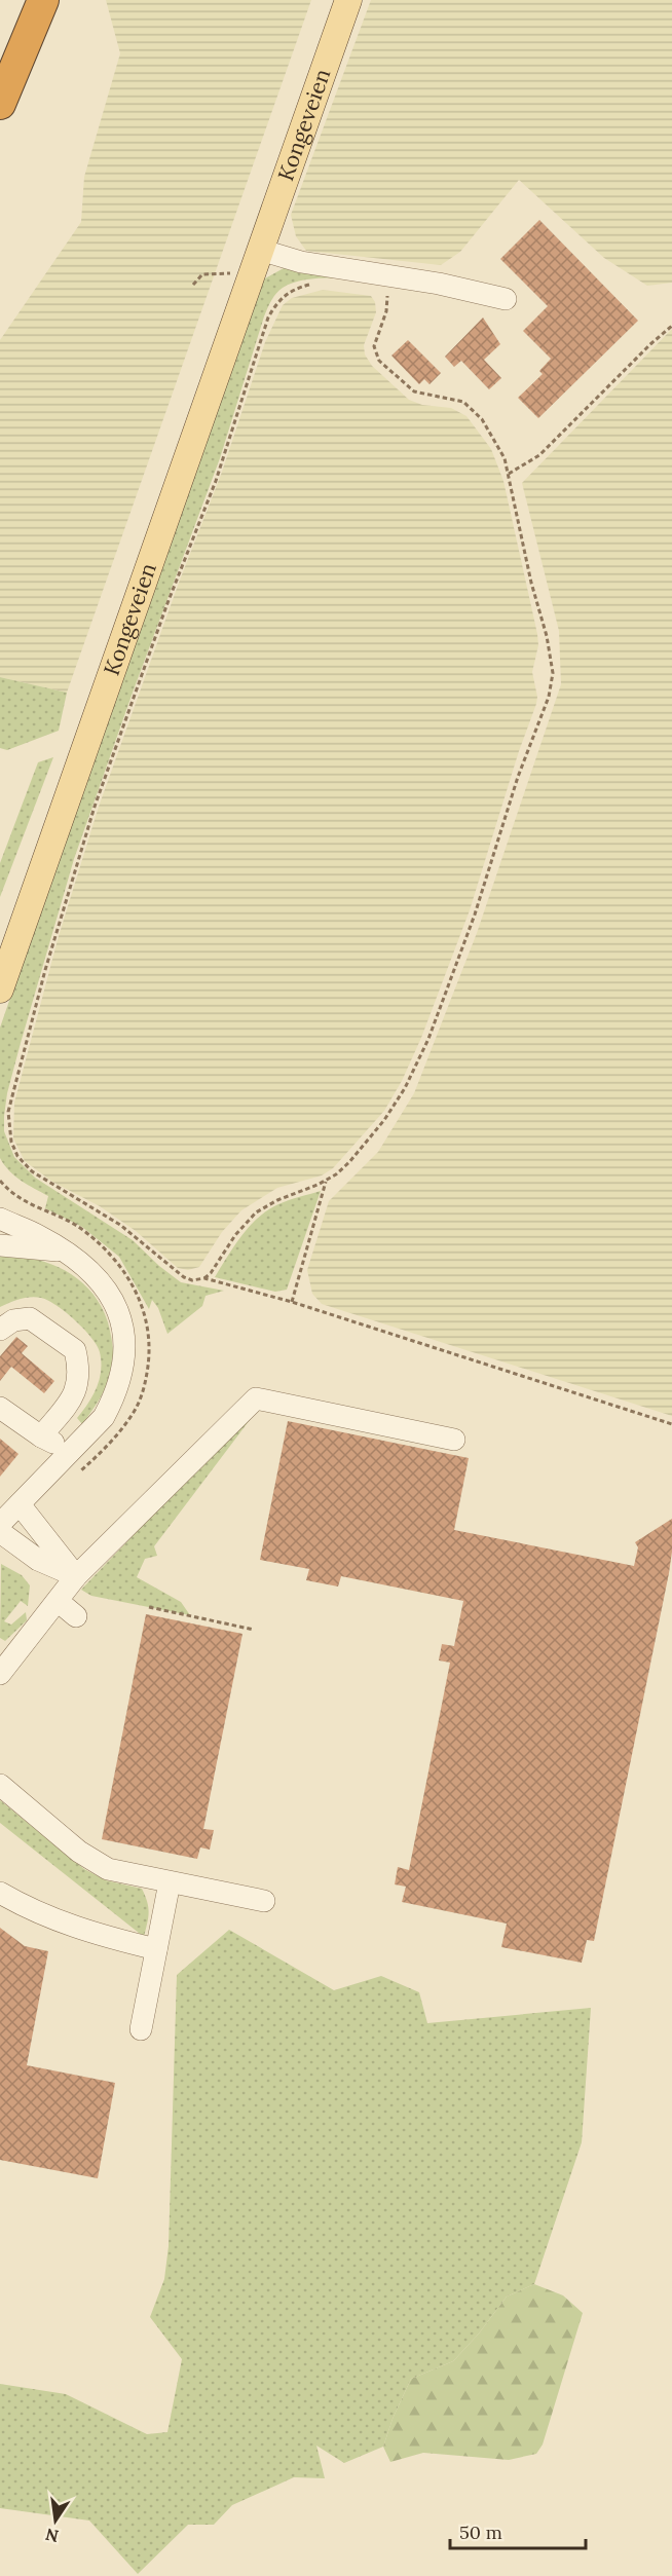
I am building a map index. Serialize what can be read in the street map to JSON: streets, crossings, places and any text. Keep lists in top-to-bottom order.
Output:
{
  "streets": {
    "main road": ["Kongeveien"]
  },
  "scale_bar": "50 m",
  "north": "bottom"
}
